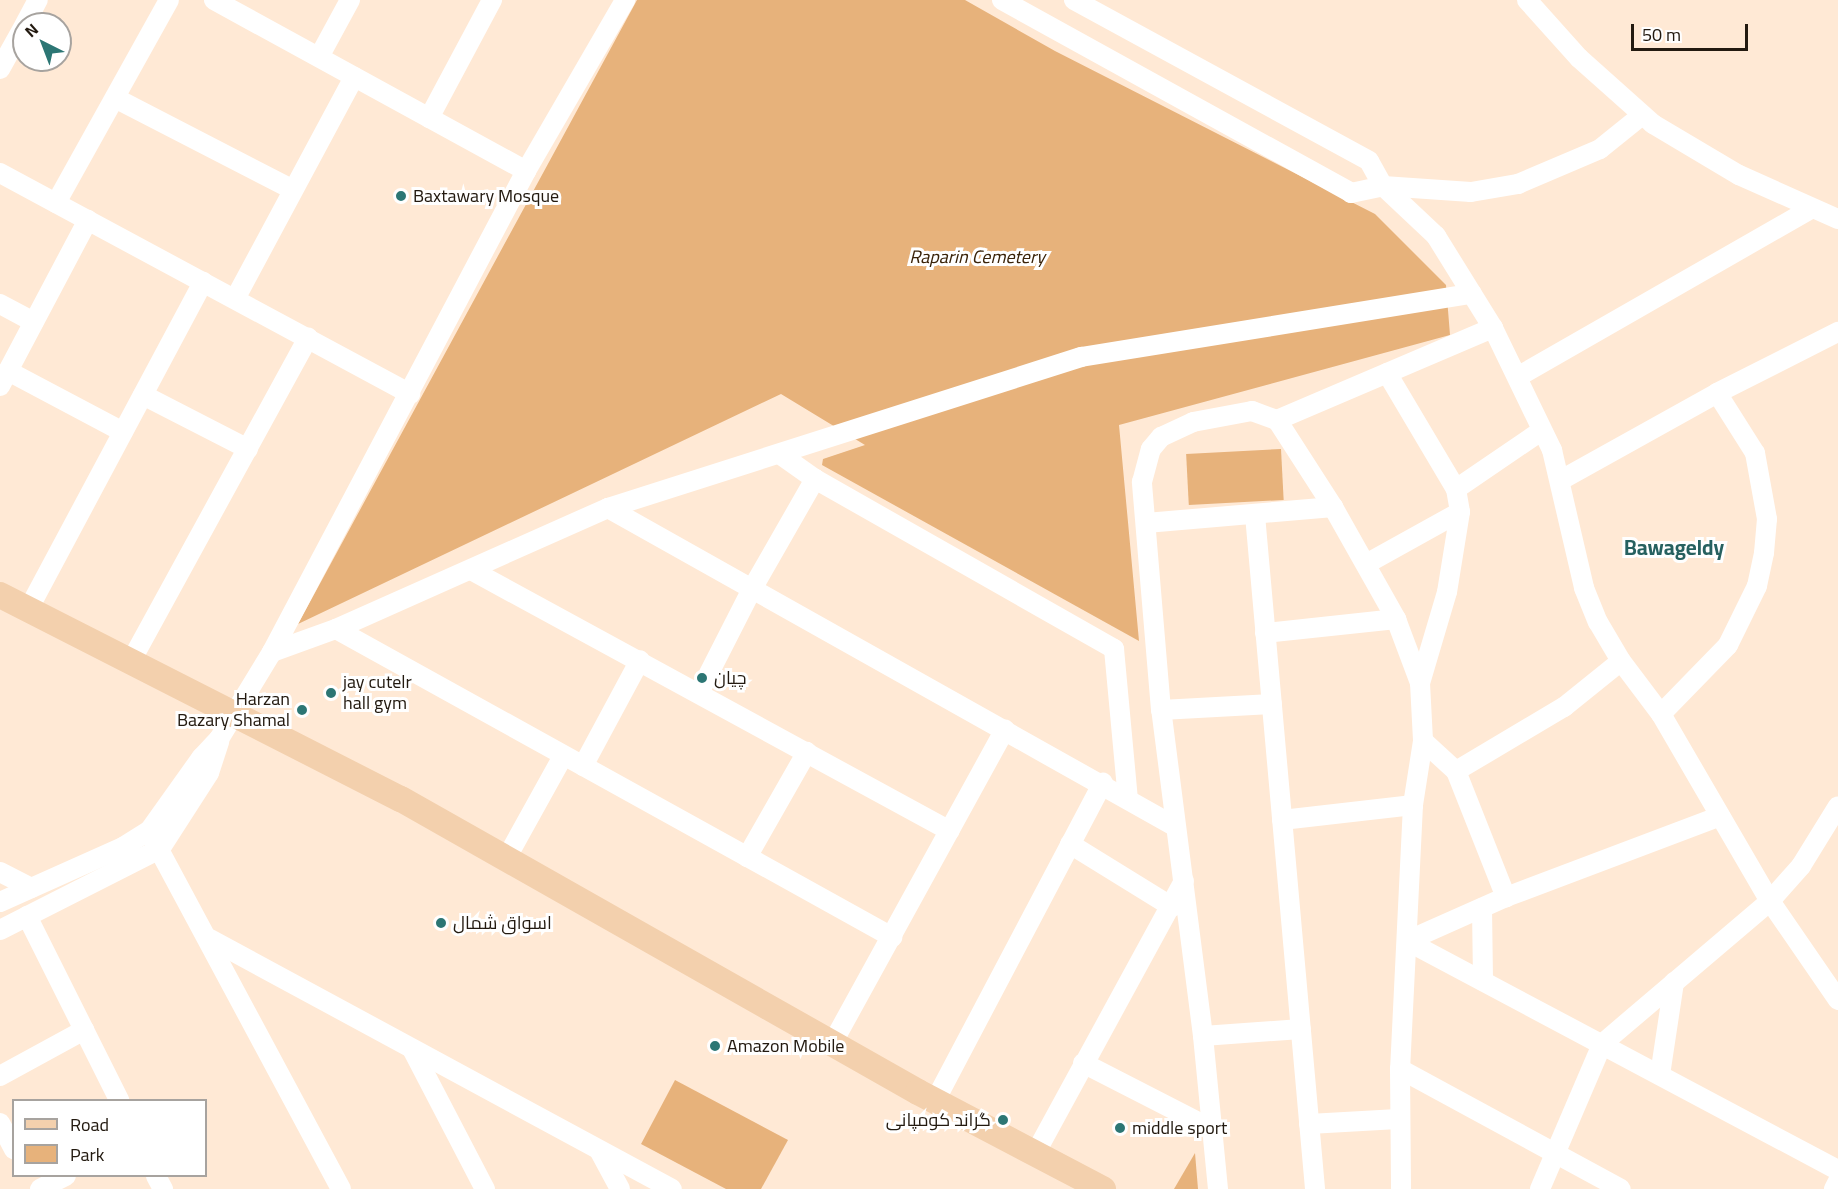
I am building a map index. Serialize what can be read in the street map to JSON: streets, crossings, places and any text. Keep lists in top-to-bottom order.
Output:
{
  "districts": ["Bawageldy"],
  "parks": ["Raparin Cemetery"],
  "places": [
    "Baxtawary Mosque",
    "چيان",
    "jay cutelr hall gym",
    "Harzan Bazary Shamal",
    "اسواق شمال",
    "Amazon Mobile",
    "گراند كومپانى",
    "middle sport"
  ],
  "legend": ["Road", "Park"],
  "scale_bar": "50 m",
  "north": "top left"
}
